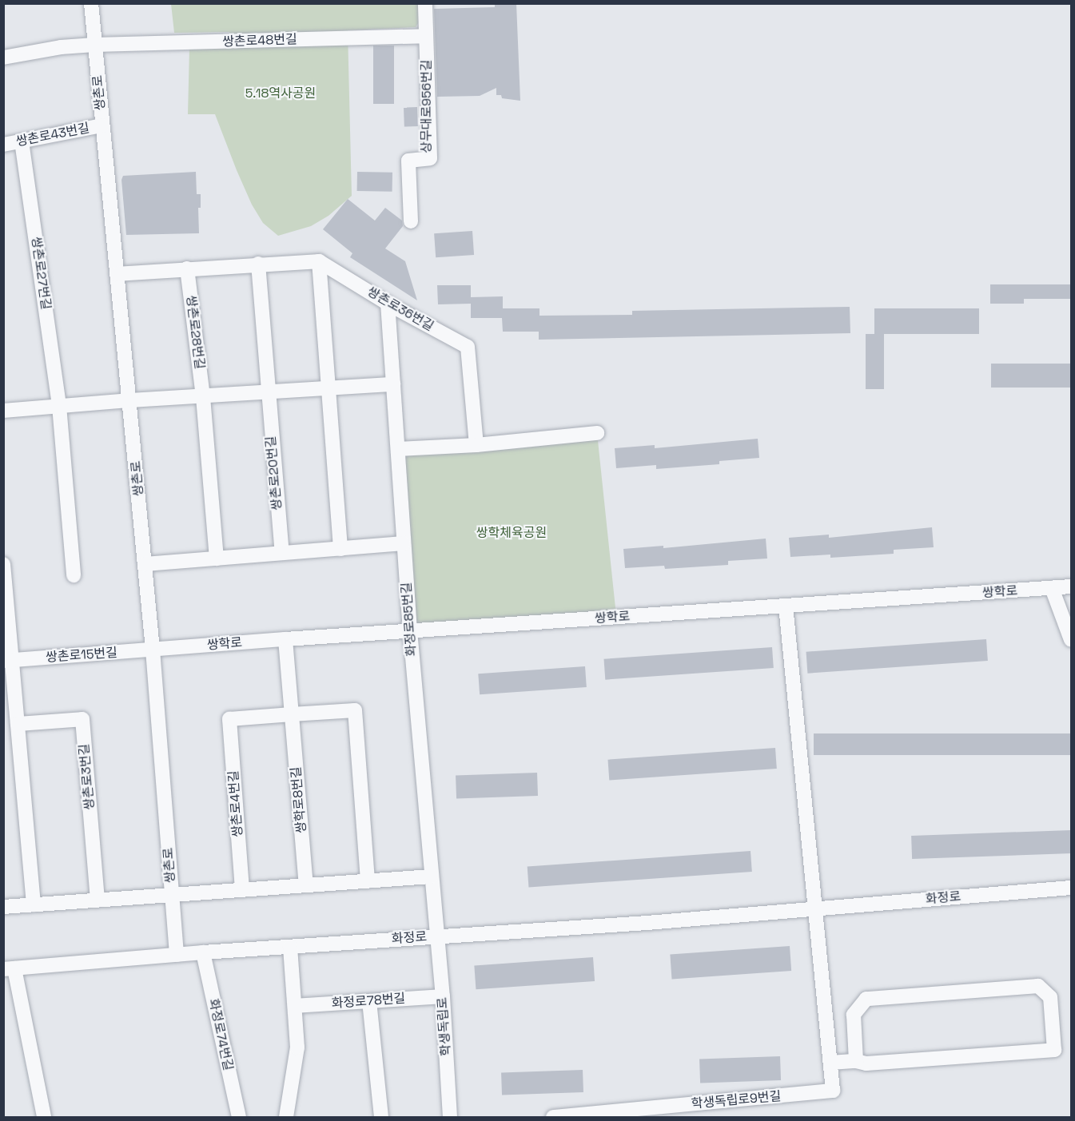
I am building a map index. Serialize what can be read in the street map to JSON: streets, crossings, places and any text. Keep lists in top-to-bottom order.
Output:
{
  "streets": {
    "street": [
      "쌍촌로48번길",
      "쌍촌로",
      "상무대로956번길",
      "쌍촌로43번길",
      "쌍촌로27번길",
      "쌍촌로36번길",
      "쌍촌로28번길",
      "쌍촌로20번길",
      "쌍학로",
      "화정로85번길",
      "쌍촌로15번길",
      "쌍촌로3번길",
      "쌍학로8번길",
      "쌍촌로4번길",
      "화정로",
      "화정로78번길",
      "학생독립로",
      "화정로74번길",
      "학생독립로9번길"
    ]
  },
  "crossings": [
    ["쌍촌로48번길", "쌍촌로"],
    ["쌍촌로48번길", "상무대로956번길"],
    ["쌍촌로", "쌍촌로43번길"],
    ["쌍촌로", "쌍학로"],
    ["쌍촌로", "쌍촌로15번길"],
    ["쌍촌로", "화정로"],
    ["쌍촌로43번길", "쌍촌로27번길"],
    ["쌍촌로36번길", "화정로85번길"],
    ["쌍학로", "화정로85번길"],
    ["쌍학로", "쌍촌로15번길"],
    ["쌍학로", "쌍학로8번길"],
    ["화정로85번길", "화정로"],
    ["화정로85번길", "학생독립로"],
    ["쌍학로8번길", "쌍촌로4번길"],
    ["화정로", "학생독립로"],
    ["화정로", "화정로74번길"],
    ["화정로78번길", "학생독립로"]
  ],
  "parks": ["5.18역사공원", "쌍학체육공원"]
}
